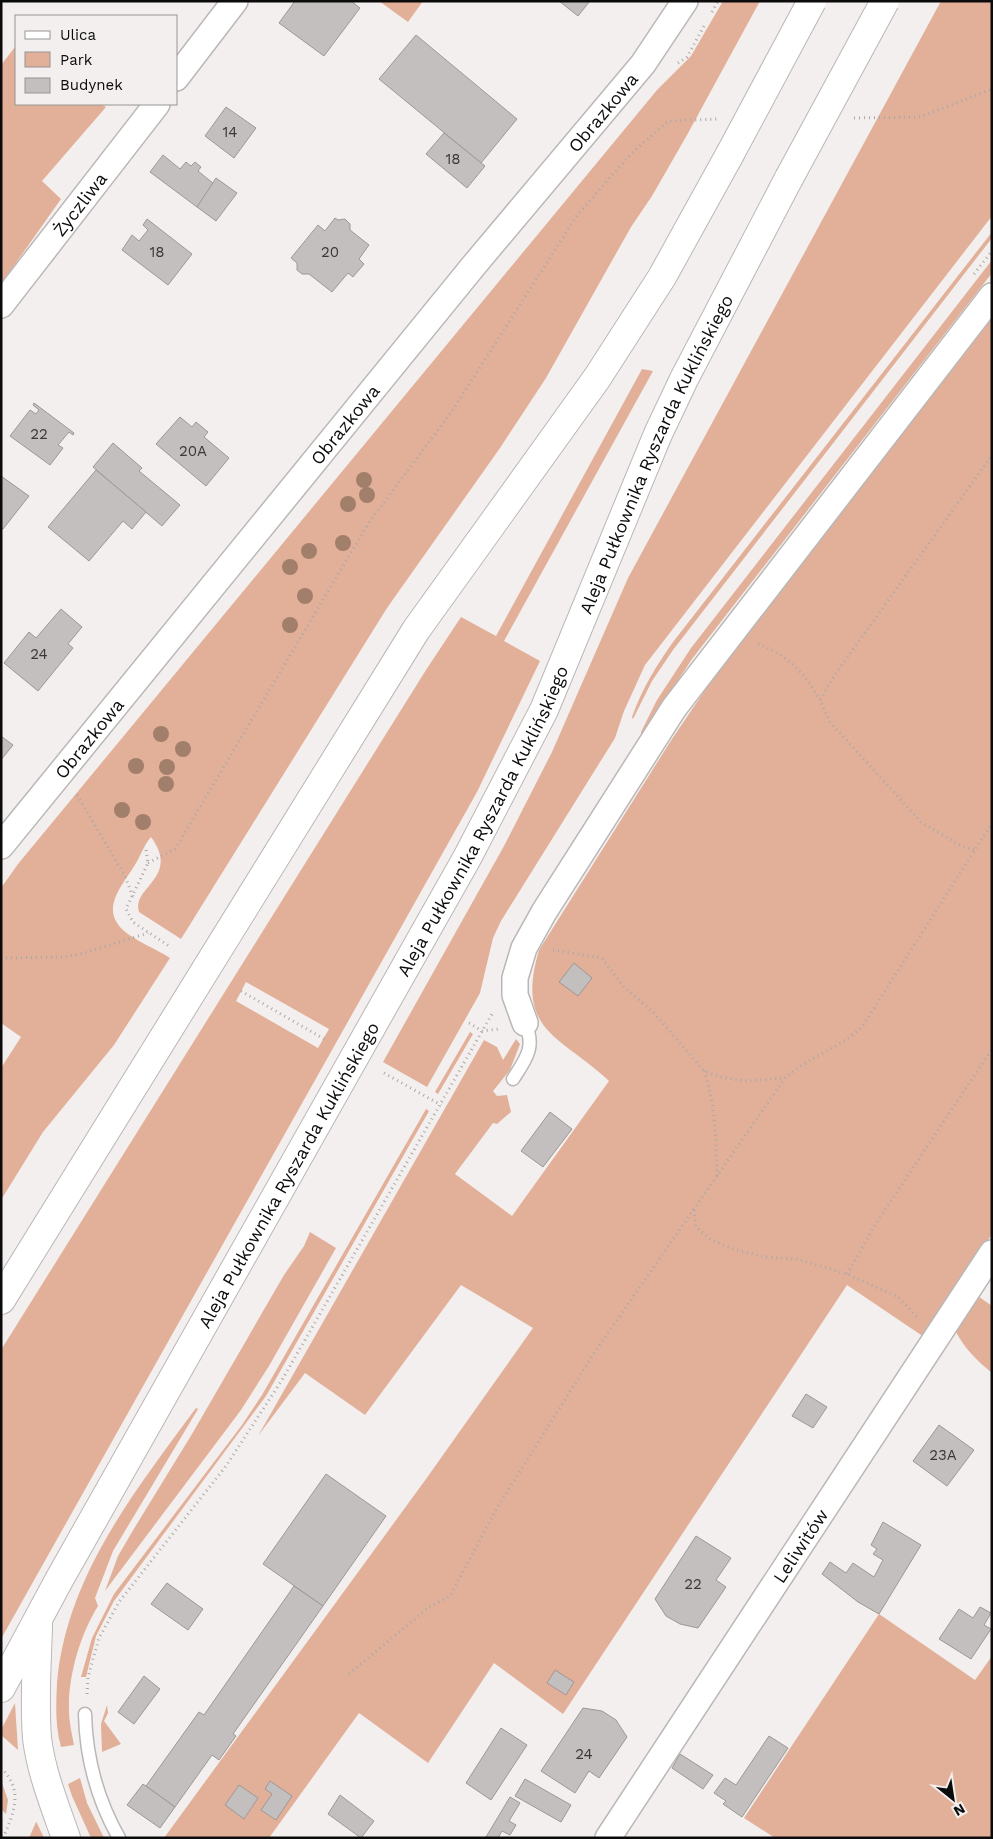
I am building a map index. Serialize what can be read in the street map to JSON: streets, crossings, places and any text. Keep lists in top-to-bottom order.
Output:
{
  "streets": {
    "main road": ["Aleja Pułkownika Ryszarda Kuklińskiego"],
    "street": ["Obrazkowa", "Życzliwa", "Leliwitów"]
  },
  "house_numbers": [
    "14",
    "18",
    "18",
    "20",
    "22",
    "20A",
    "24",
    "23A",
    "22",
    "24"
  ],
  "legend": ["Ulica", "Park", "Budynek"],
  "north": "bottom right"
}
